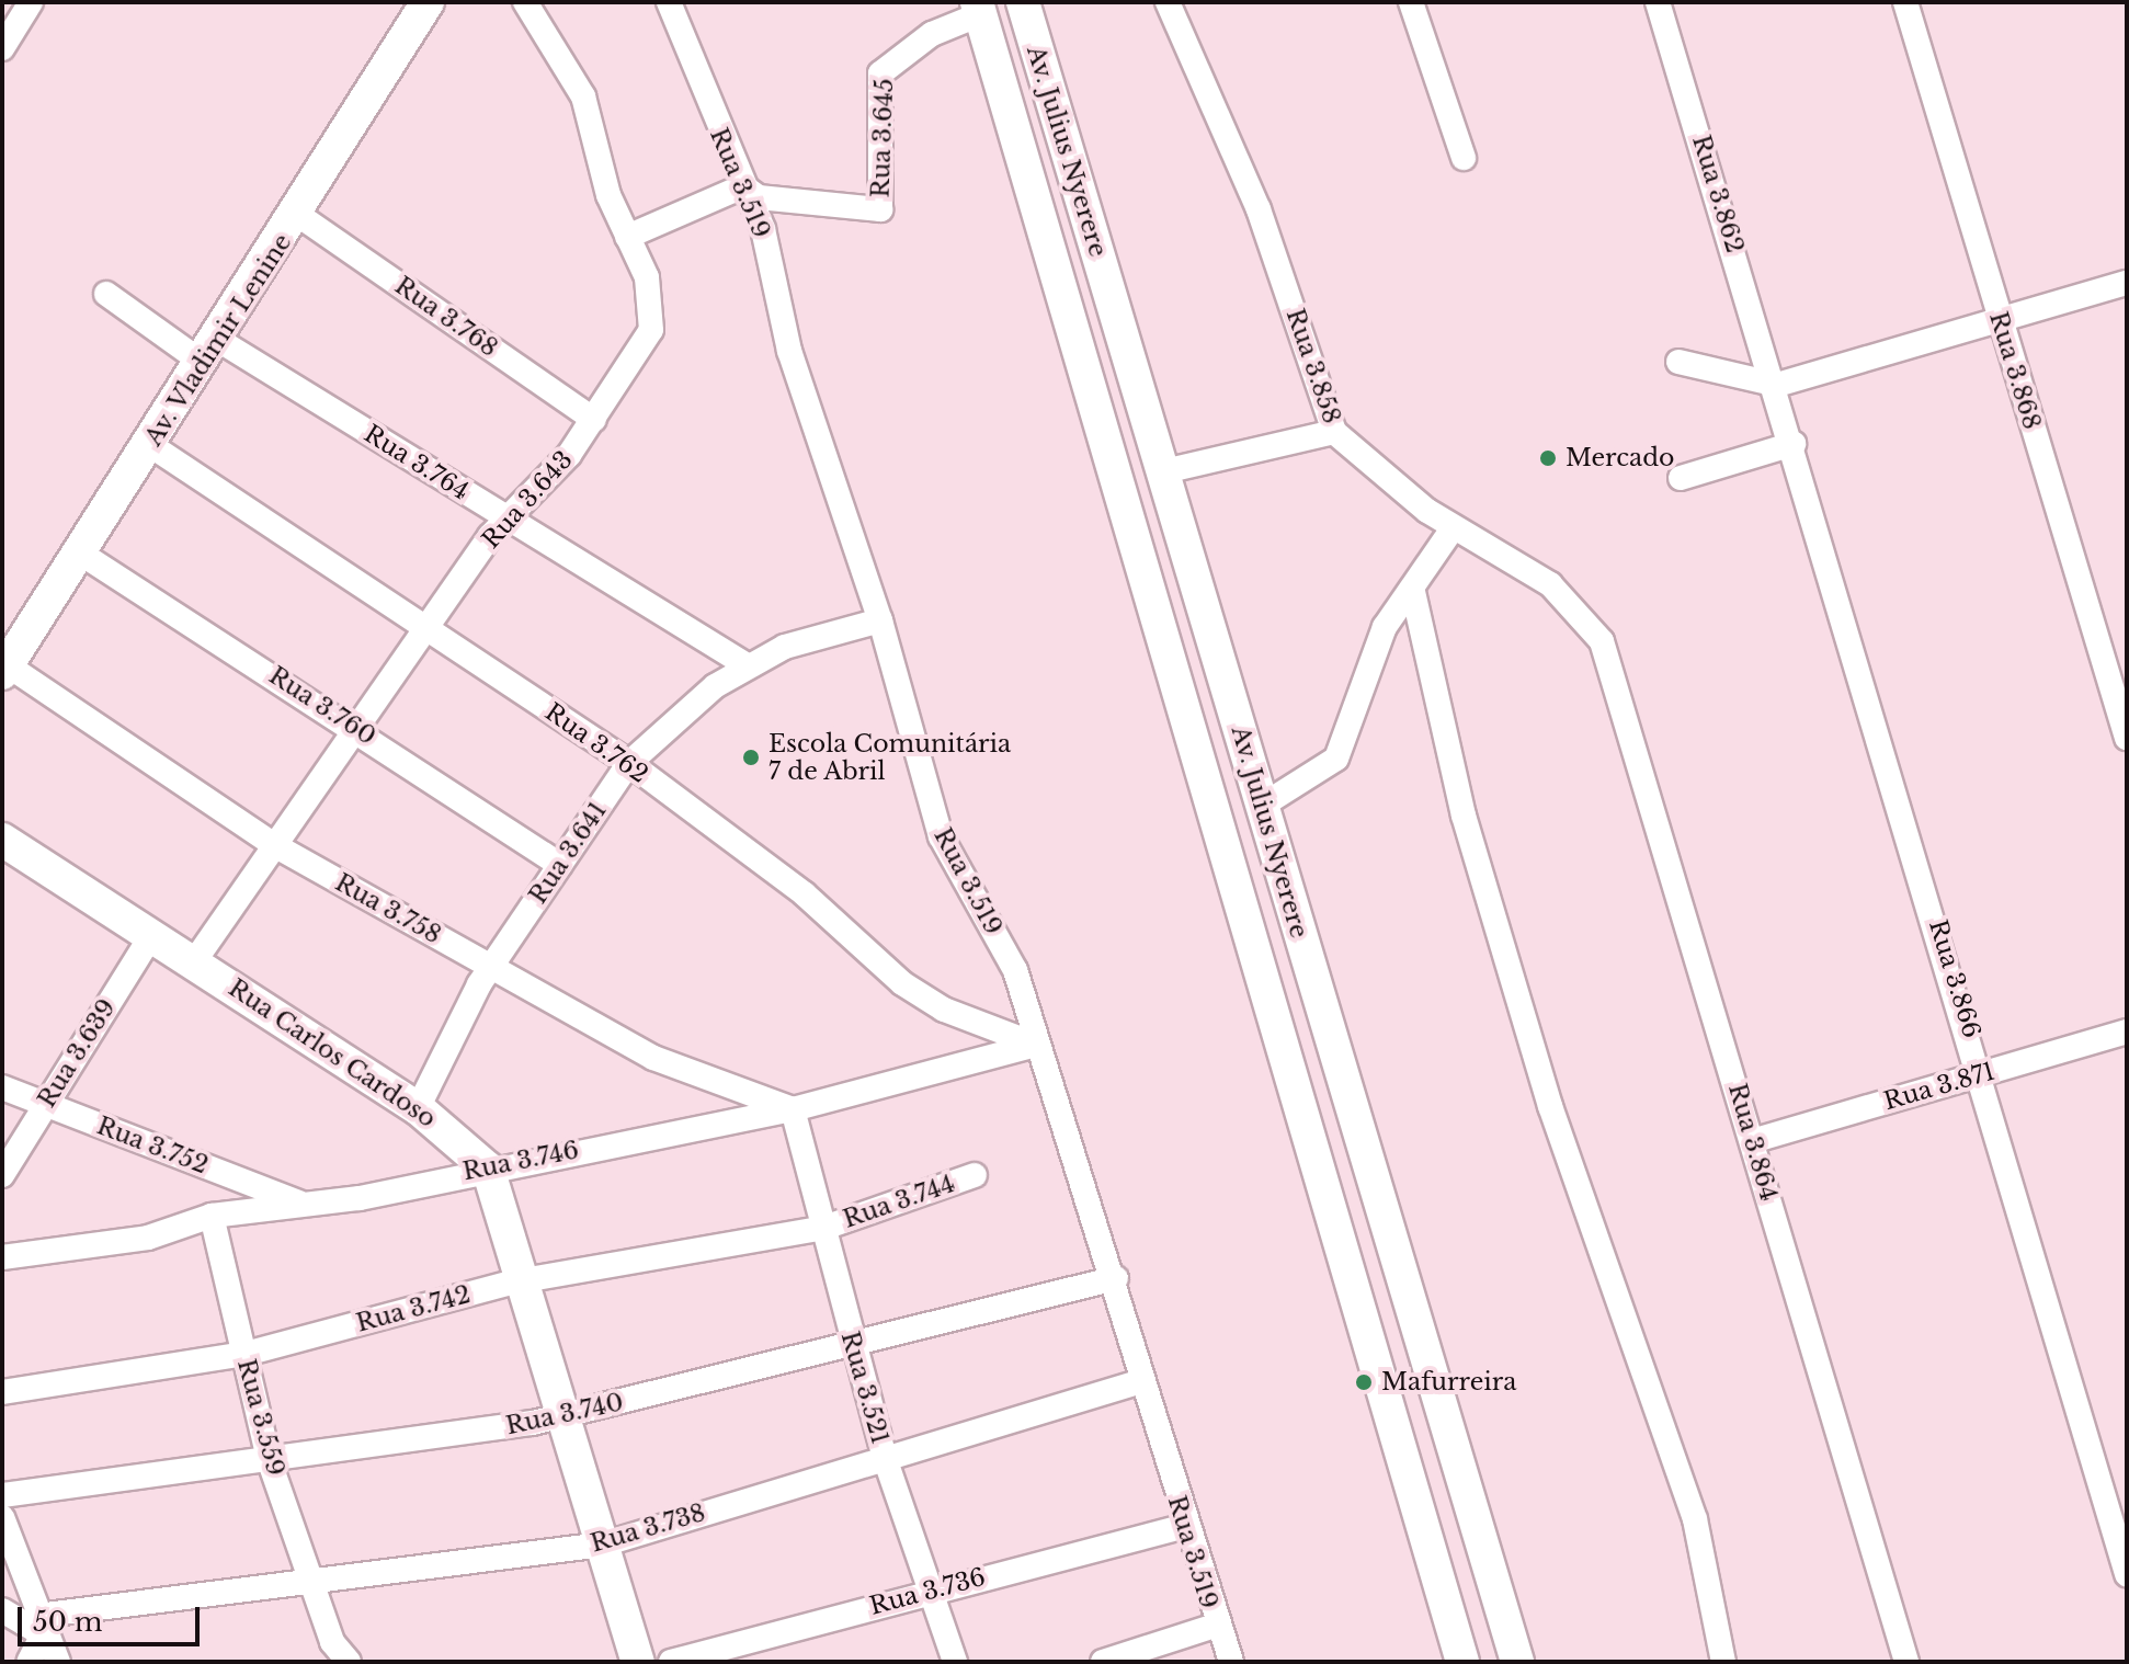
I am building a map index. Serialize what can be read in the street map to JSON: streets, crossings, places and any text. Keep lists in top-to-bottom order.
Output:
{
  "streets": {
    "main road": ["Av. Julius Nyerere", "Av. Vladimir Lenine", "Rua Carlos Cardoso"],
    "street": [
      "Rua 3.645",
      "Rua 3.519",
      "Rua 3.862",
      "Rua 3.768",
      "Rua 3.858",
      "Rua 3.868",
      "Rua 3.764",
      "Rua 3.643",
      "Rua 3.760",
      "Rua 3.762",
      "Rua 3.641",
      "Rua 3.758",
      "Rua 3.866",
      "Rua 3.639",
      "Rua 3.871",
      "Rua 3.864",
      "Rua 3.752",
      "Rua 3.746",
      "Rua 3.744",
      "Rua 3.742",
      "Rua 3.521",
      "Rua 3.740",
      "Rua 3.559",
      "Rua 3.738",
      "Rua 3.736"
    ]
  },
  "crossings": [
    ["Rua 3.645", "Av. Julius Nyerere"],
    ["Rua 3.645", "Rua 3.519"],
    ["Rua 3.519", "Rua 3.762"],
    ["Rua 3.519", "Rua 3.641"],
    ["Rua 3.519", "Rua 3.746"],
    ["Rua 3.519", "Rua 3.740"],
    ["Rua 3.519", "Rua 3.738"],
    ["Rua 3.519", "Rua 3.736"],
    ["Rua 3.862", "Rua 3.866"],
    ["Rua 3.768", "Av. Vladimir Lenine"],
    ["Rua 3.768", "Rua 3.643"],
    ["Av. Vladimir Lenine", "Rua 3.764"],
    ["Av. Vladimir Lenine", "Rua 3.760"],
    ["Av. Vladimir Lenine", "Rua 3.762"],
    ["Av. Vladimir Lenine", "Rua 3.758"],
    ["Rua 3.858", "Rua 3.864"],
    ["Rua 3.764", "Rua 3.643"],
    ["Rua 3.764", "Rua 3.641"],
    ["Rua 3.643", "Rua 3.760"],
    ["Rua 3.643", "Rua 3.762"],
    ["Rua 3.643", "Rua 3.758"],
    ["Rua 3.643", "Rua Carlos Cardoso"],
    ["Rua 3.760", "Rua 3.641"],
    ["Rua 3.762", "Rua 3.641"],
    ["Rua 3.762", "Rua 3.746"],
    ["Rua 3.641", "Rua 3.758"],
    ["Rua 3.641", "Rua Carlos Cardoso"],
    ["Rua 3.758", "Rua 3.746"],
    ["Rua 3.758", "Rua 3.521"],
    ["Rua 3.866", "Rua 3.871"],
    ["Rua 3.639", "Rua Carlos Cardoso"],
    ["Rua 3.639", "Rua 3.752"],
    ["Rua Carlos Cardoso", "Rua 3.746"],
    ["Rua 3.871", "Rua 3.864"],
    ["Rua 3.752", "Rua 3.746"],
    ["Rua 3.746", "Rua 3.521"],
    ["Rua 3.746", "Rua 3.559"],
    ["Rua 3.744", "Rua 3.742"],
    ["Rua 3.744", "Rua 3.521"],
    ["Rua 3.742", "Rua 3.521"],
    ["Rua 3.742", "Rua 3.559"],
    ["Rua 3.521", "Rua 3.740"],
    ["Rua 3.521", "Rua 3.738"],
    ["Rua 3.521", "Rua 3.736"],
    ["Rua 3.740", "Rua 3.559"],
    ["Rua 3.559", "Rua 3.738"]
  ],
  "places": ["Mercado", "Escola Comunitária 7 de Abril", "Mafurreira"],
  "scale_bar": "50 m"
}
